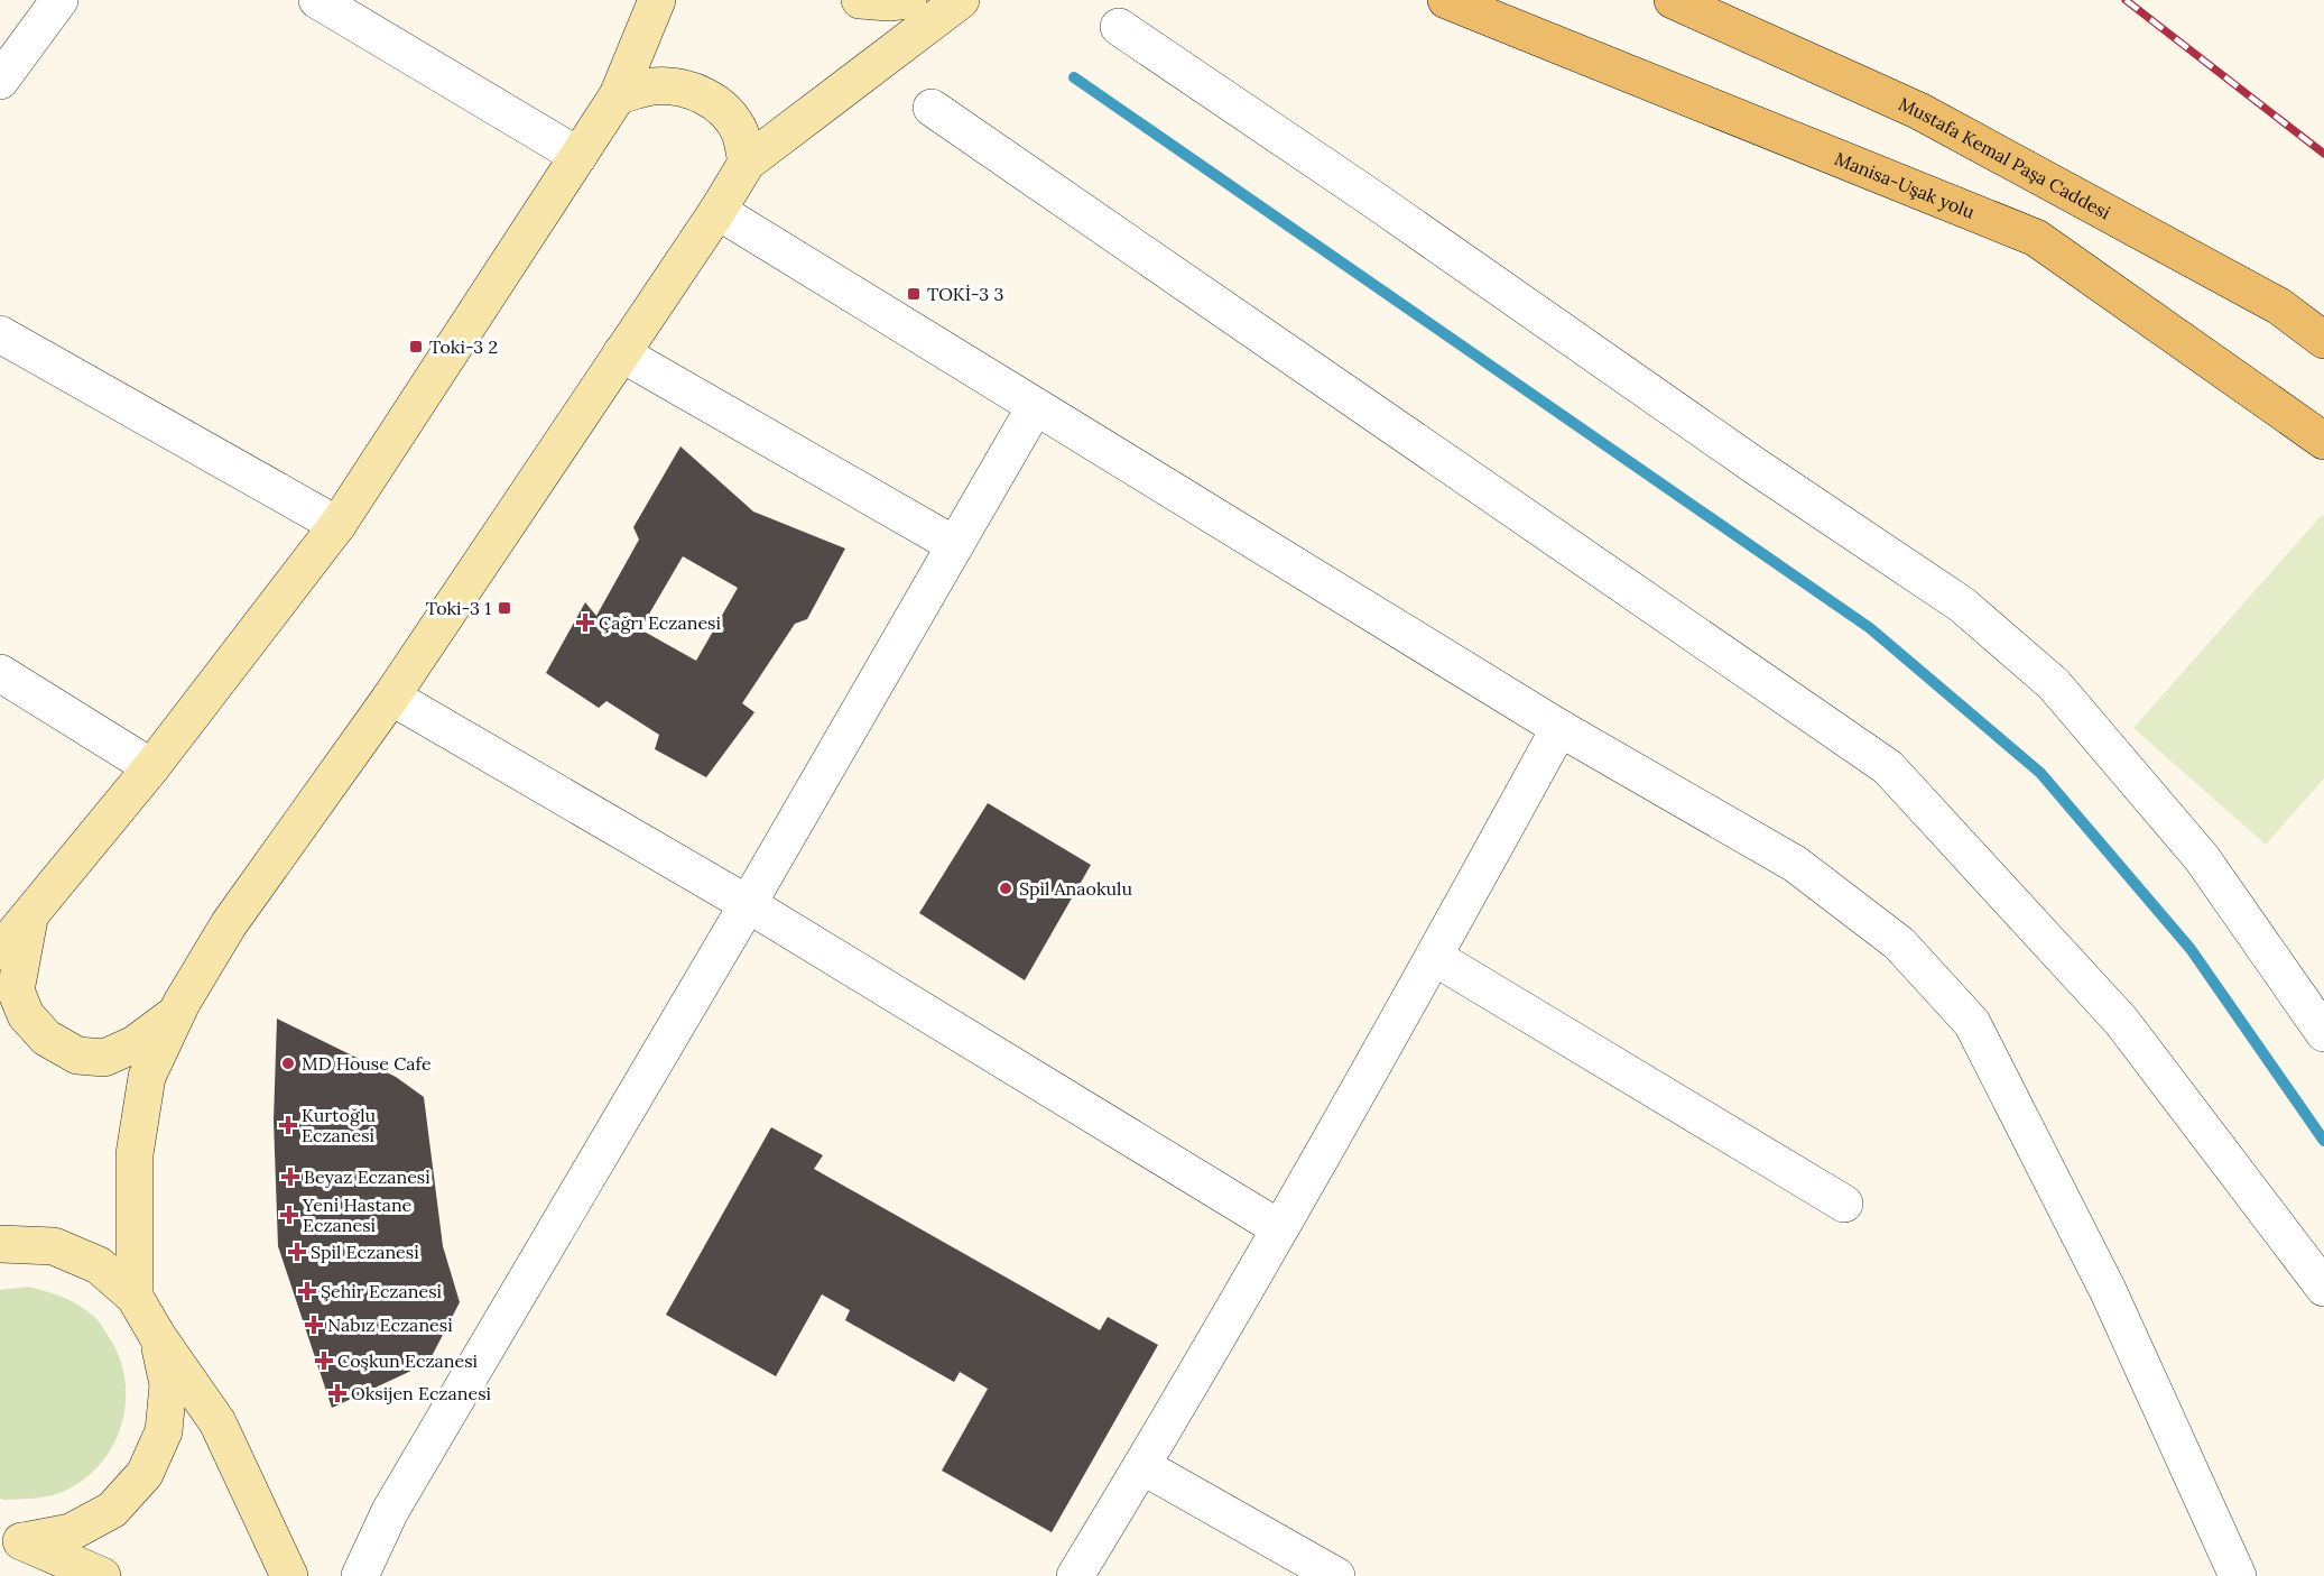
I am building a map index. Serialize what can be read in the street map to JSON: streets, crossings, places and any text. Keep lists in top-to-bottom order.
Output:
{
  "streets": {
    "main road": ["Mustafa Kemal Paşa Caddesi", "Manisa-Uşak yolu"]
  },
  "places": {
    "transit": ["TOKİ-3 3", "Toki-3 2", "Toki-3 1"],
    "health": [
      "Çağrı Eczanesi",
      "Kurtoğlu Eczanesi",
      "Beyaz Eczanesi",
      "Yeni Hastane Eczanesi",
      "Spil Eczanesi",
      "Şehir Eczanesi",
      "Nabız Eczanesi",
      "Coşkun Eczanesi",
      "Oksijen Eczanesi"
    ],
    "other": ["Spil Anaokulu", "MD House Cafe"]
  }
}
